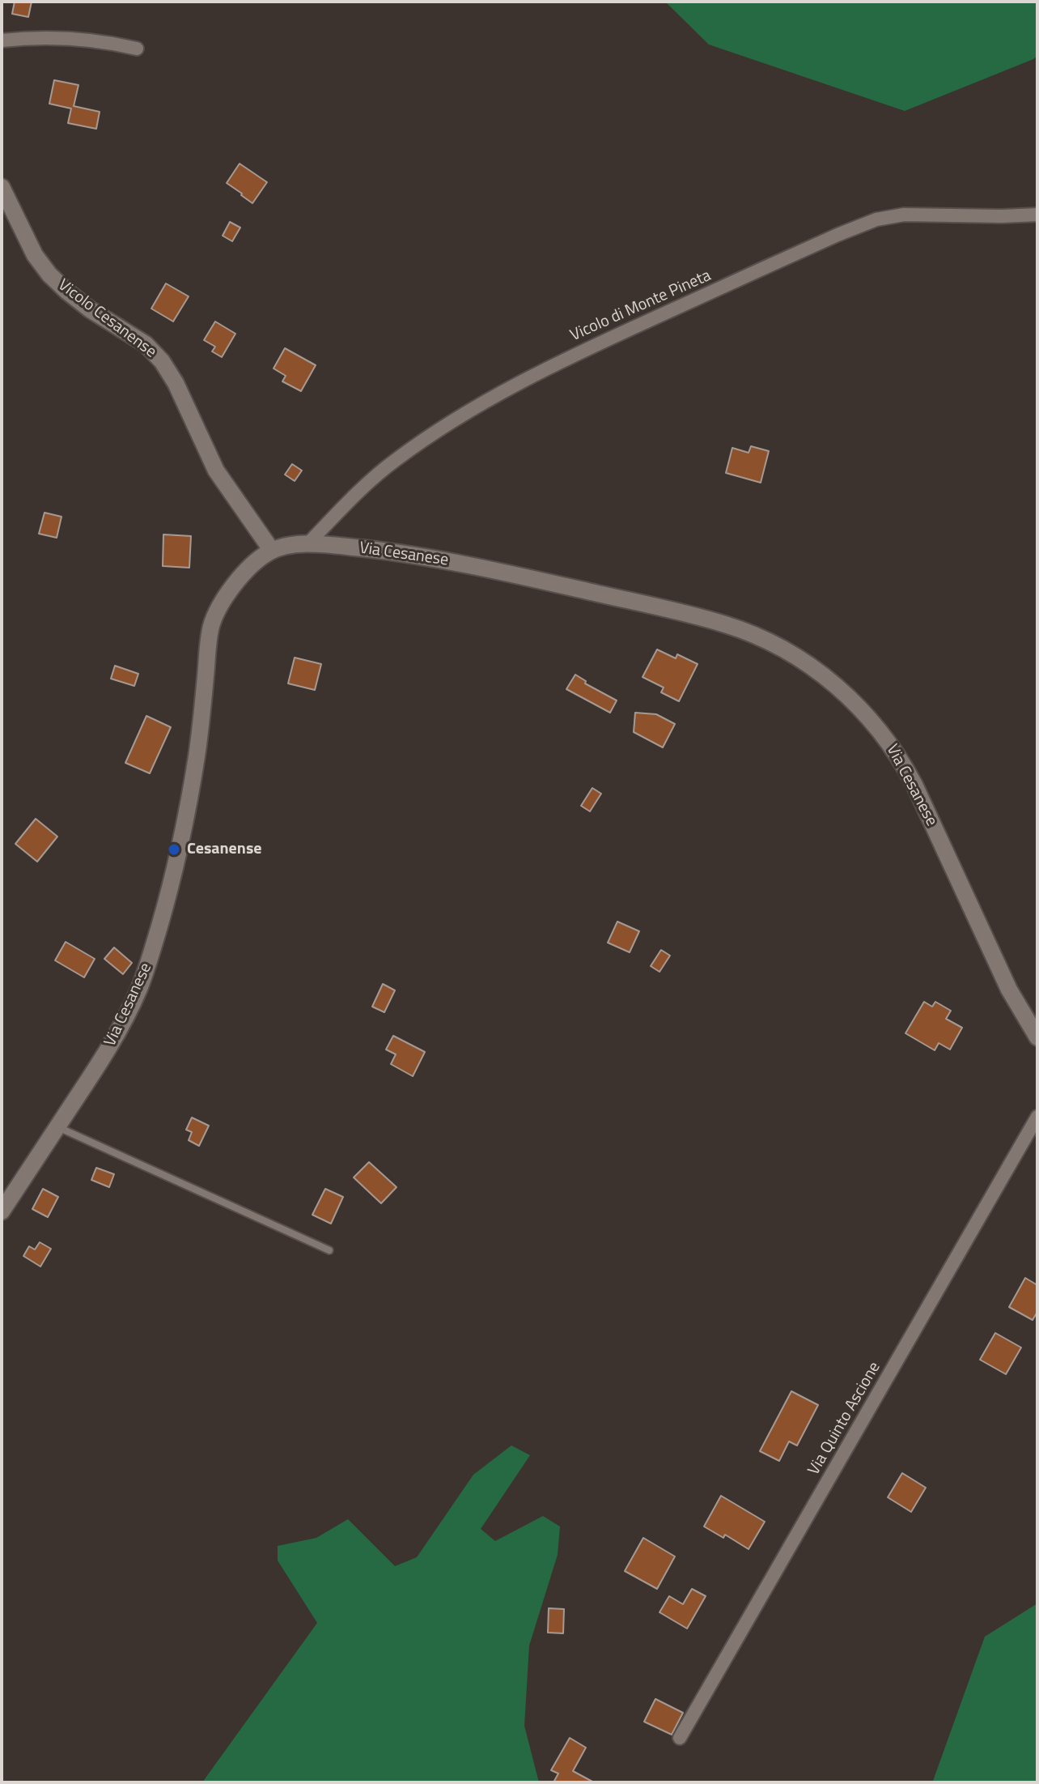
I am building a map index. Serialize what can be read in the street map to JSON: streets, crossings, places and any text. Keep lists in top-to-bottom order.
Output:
{
  "streets": {
    "street": [
      "Vicolo di Monte Pineta",
      "Vicolo Cesanense",
      "Via Cesanese",
      "Via Quinto Ascione"
    ]
  },
  "crossings": [
    ["Vicolo di Monte Pineta", "Via Cesanese"],
    ["Vicolo Cesanense", "Via Cesanese"]
  ],
  "places": ["Cesanense"]
}
